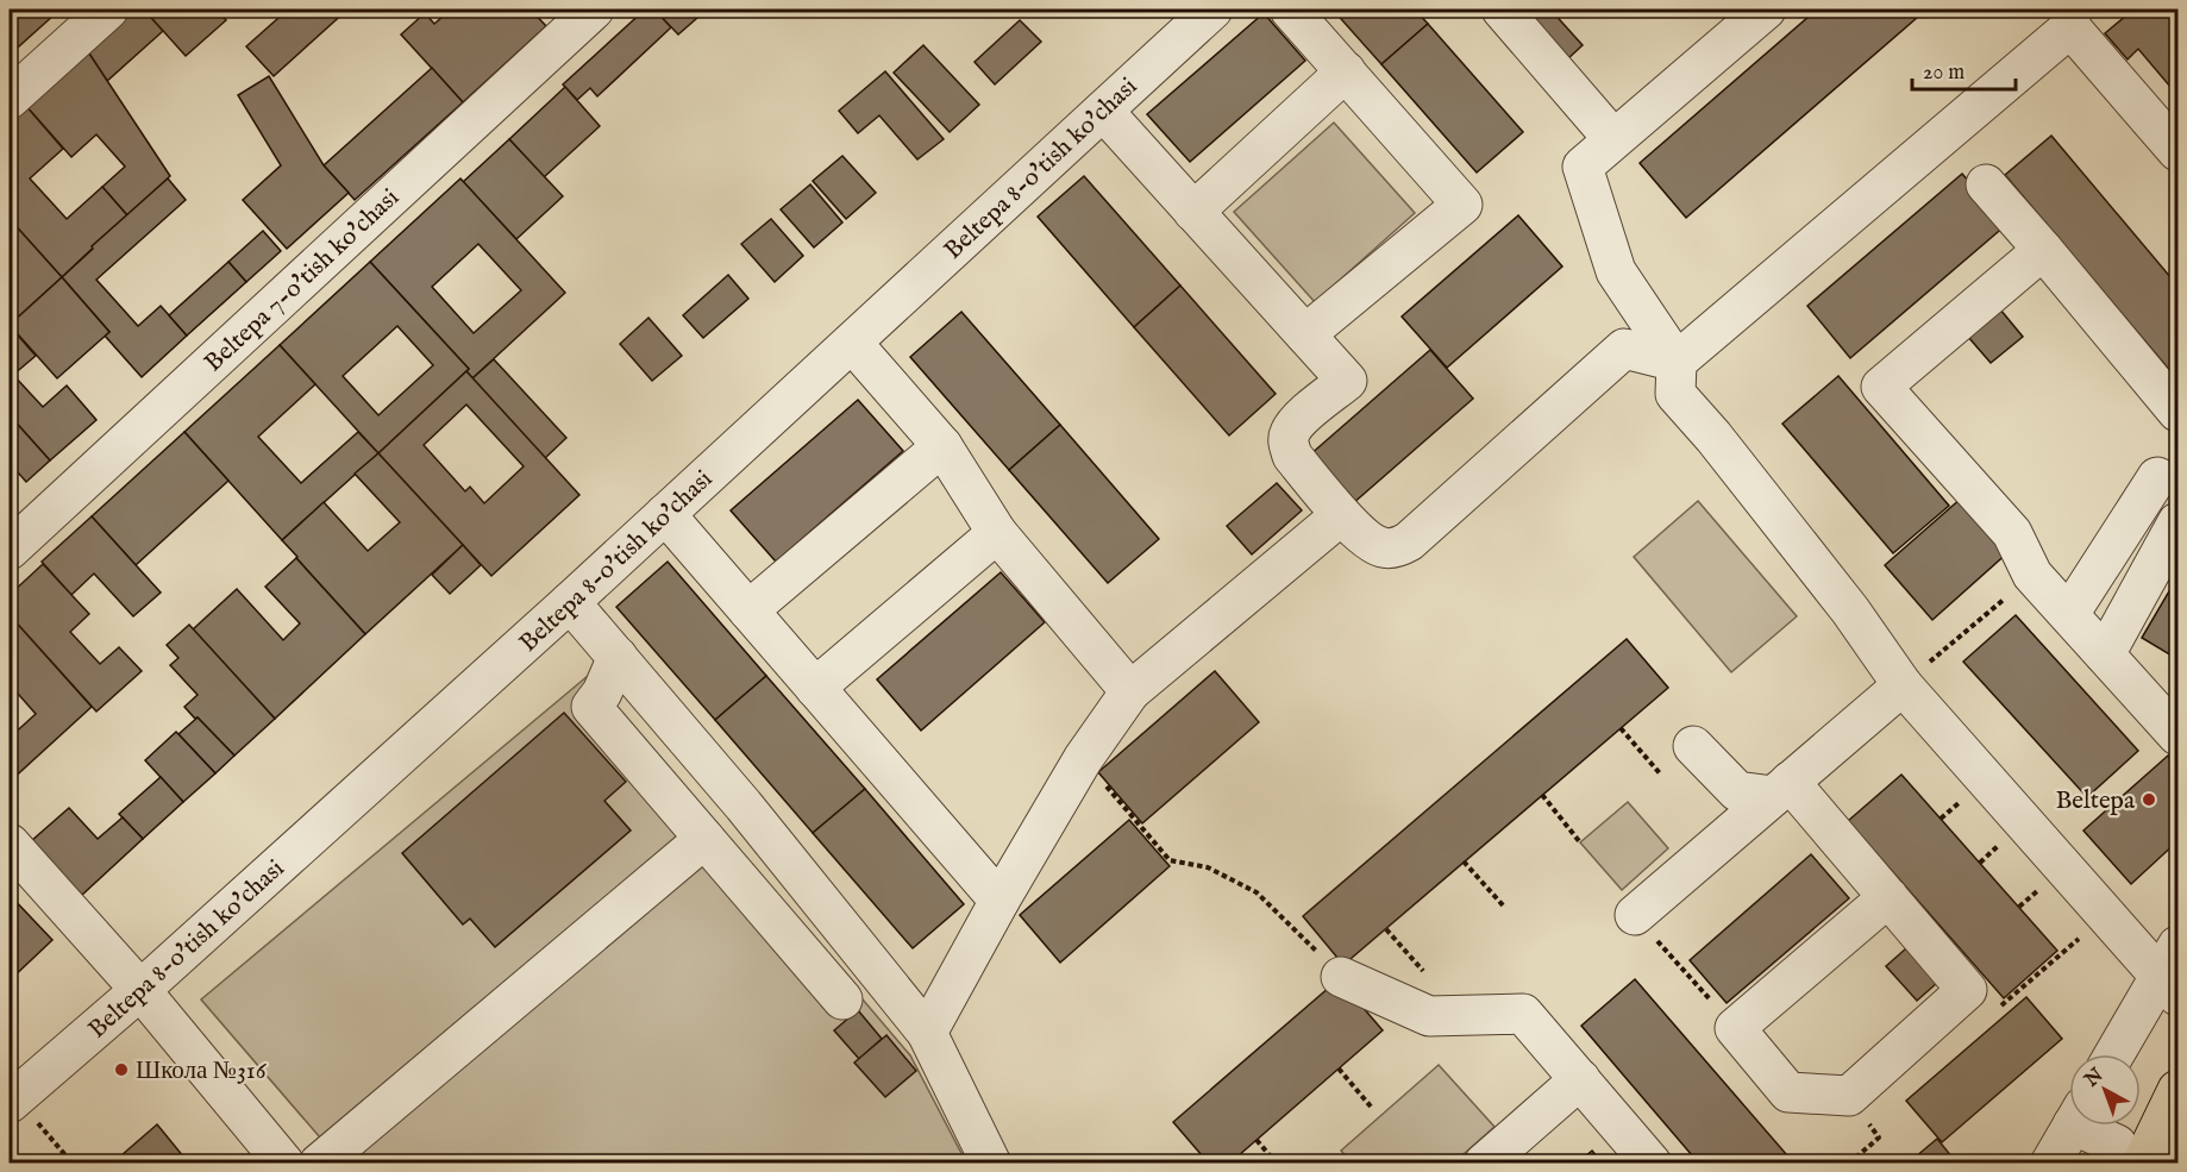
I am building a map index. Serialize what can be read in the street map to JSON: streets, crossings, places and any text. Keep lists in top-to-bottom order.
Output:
{
  "streets": {
    "street": ["Beltepa 8-o'tish ko'chasi", "Beltepa 7-o'tish ko'chasi"]
  },
  "places": ["Beltepa", "Школа №316"],
  "scale_bar": "20 m",
  "north": "top left"
}
